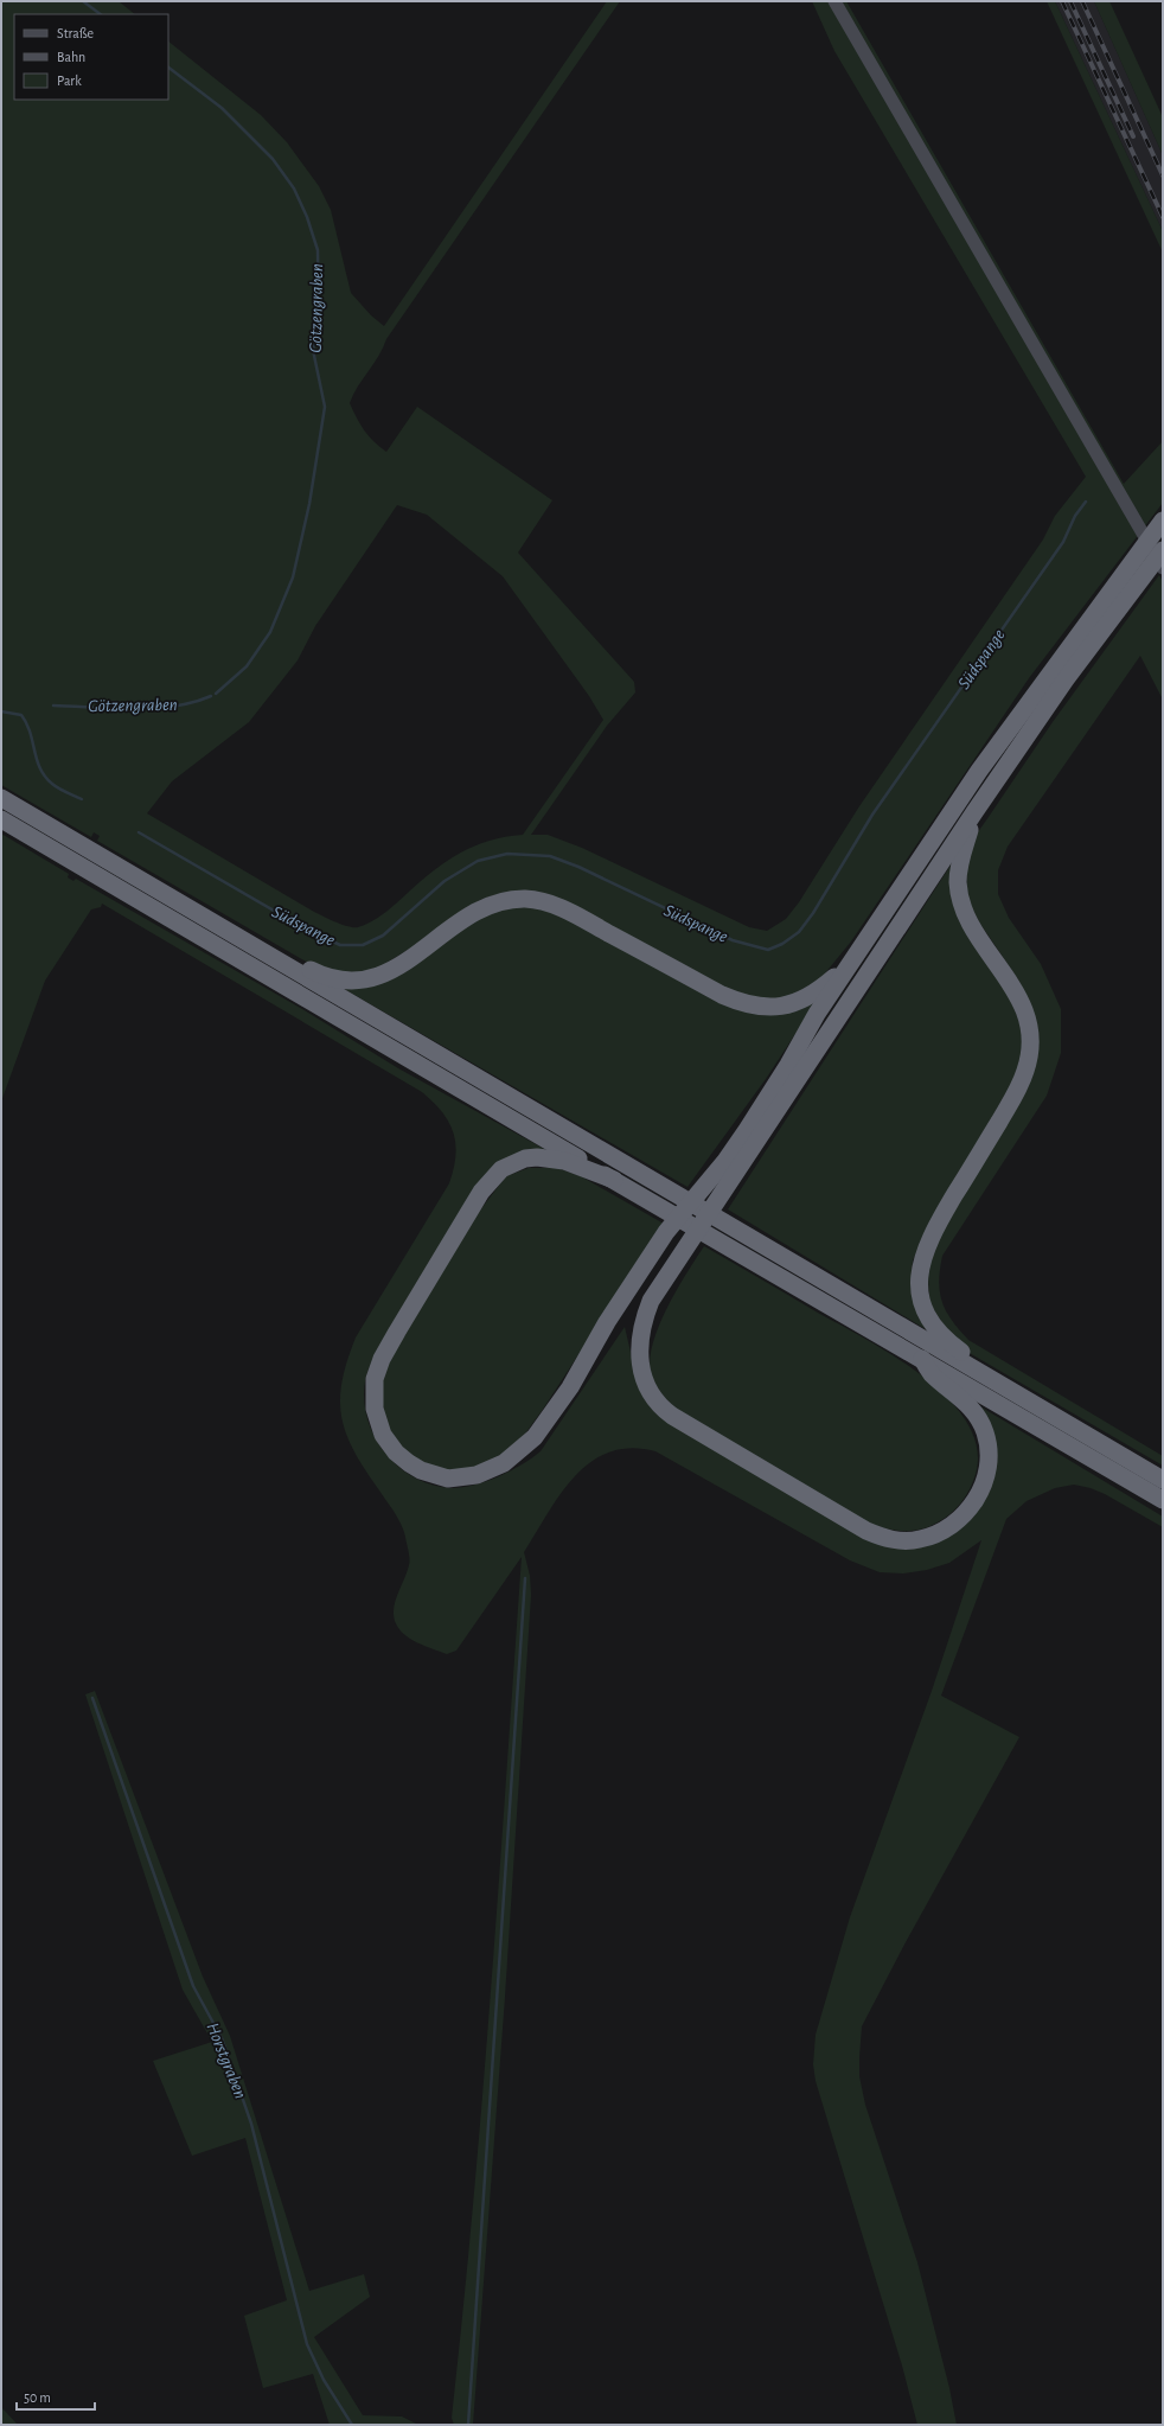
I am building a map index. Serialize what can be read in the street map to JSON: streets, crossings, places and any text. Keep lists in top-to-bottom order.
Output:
{
  "water": ["Götzengraben", "Südspange", "Horstgraben"],
  "legend": ["Straße", "Bahn", "Park"],
  "scale_bar": "50 m"
}
